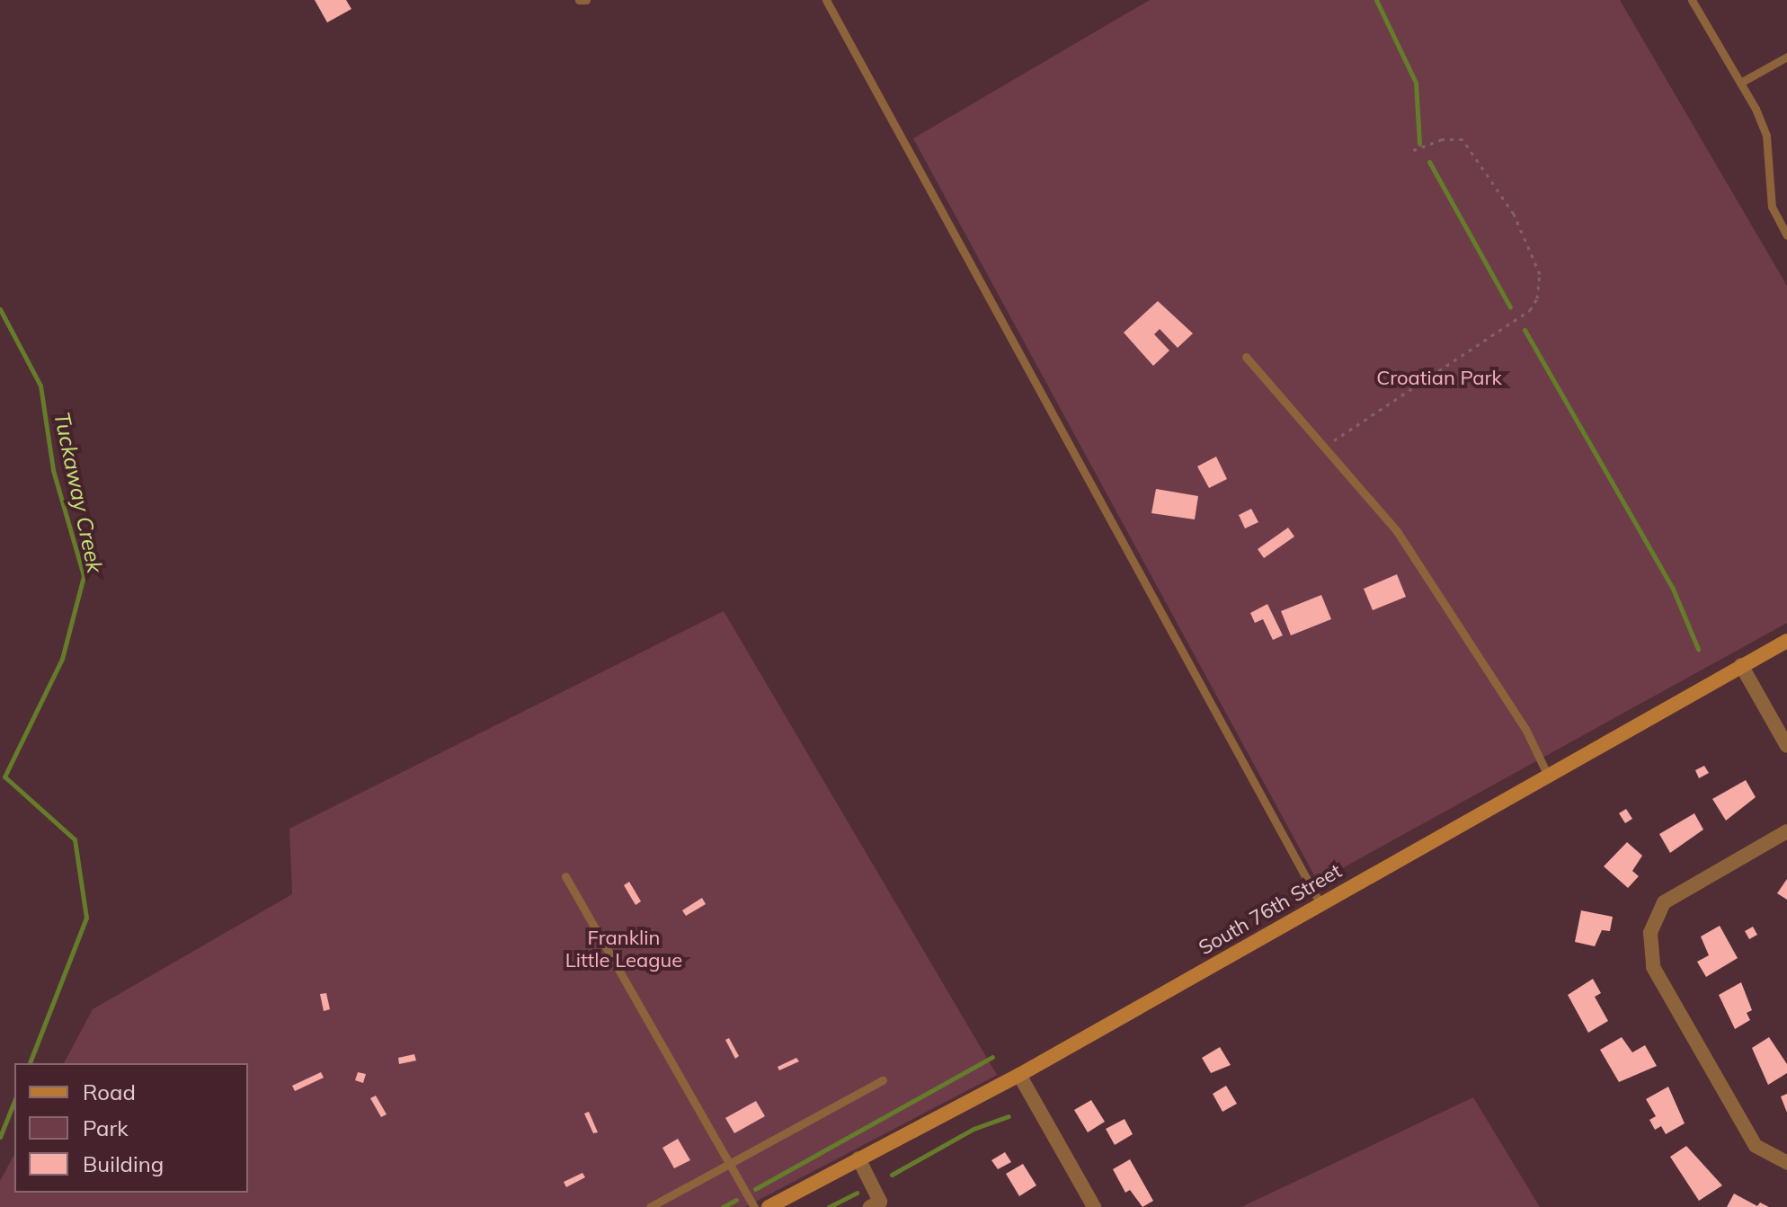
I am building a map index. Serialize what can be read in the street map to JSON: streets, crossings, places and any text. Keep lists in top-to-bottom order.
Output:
{
  "streets": {
    "main road": ["South 76th Street"]
  },
  "water": ["Tuckaway Creek"],
  "parks": ["Croatian Park", "Franklin Little League"],
  "legend": ["Road", "Park", "Building"]
}
